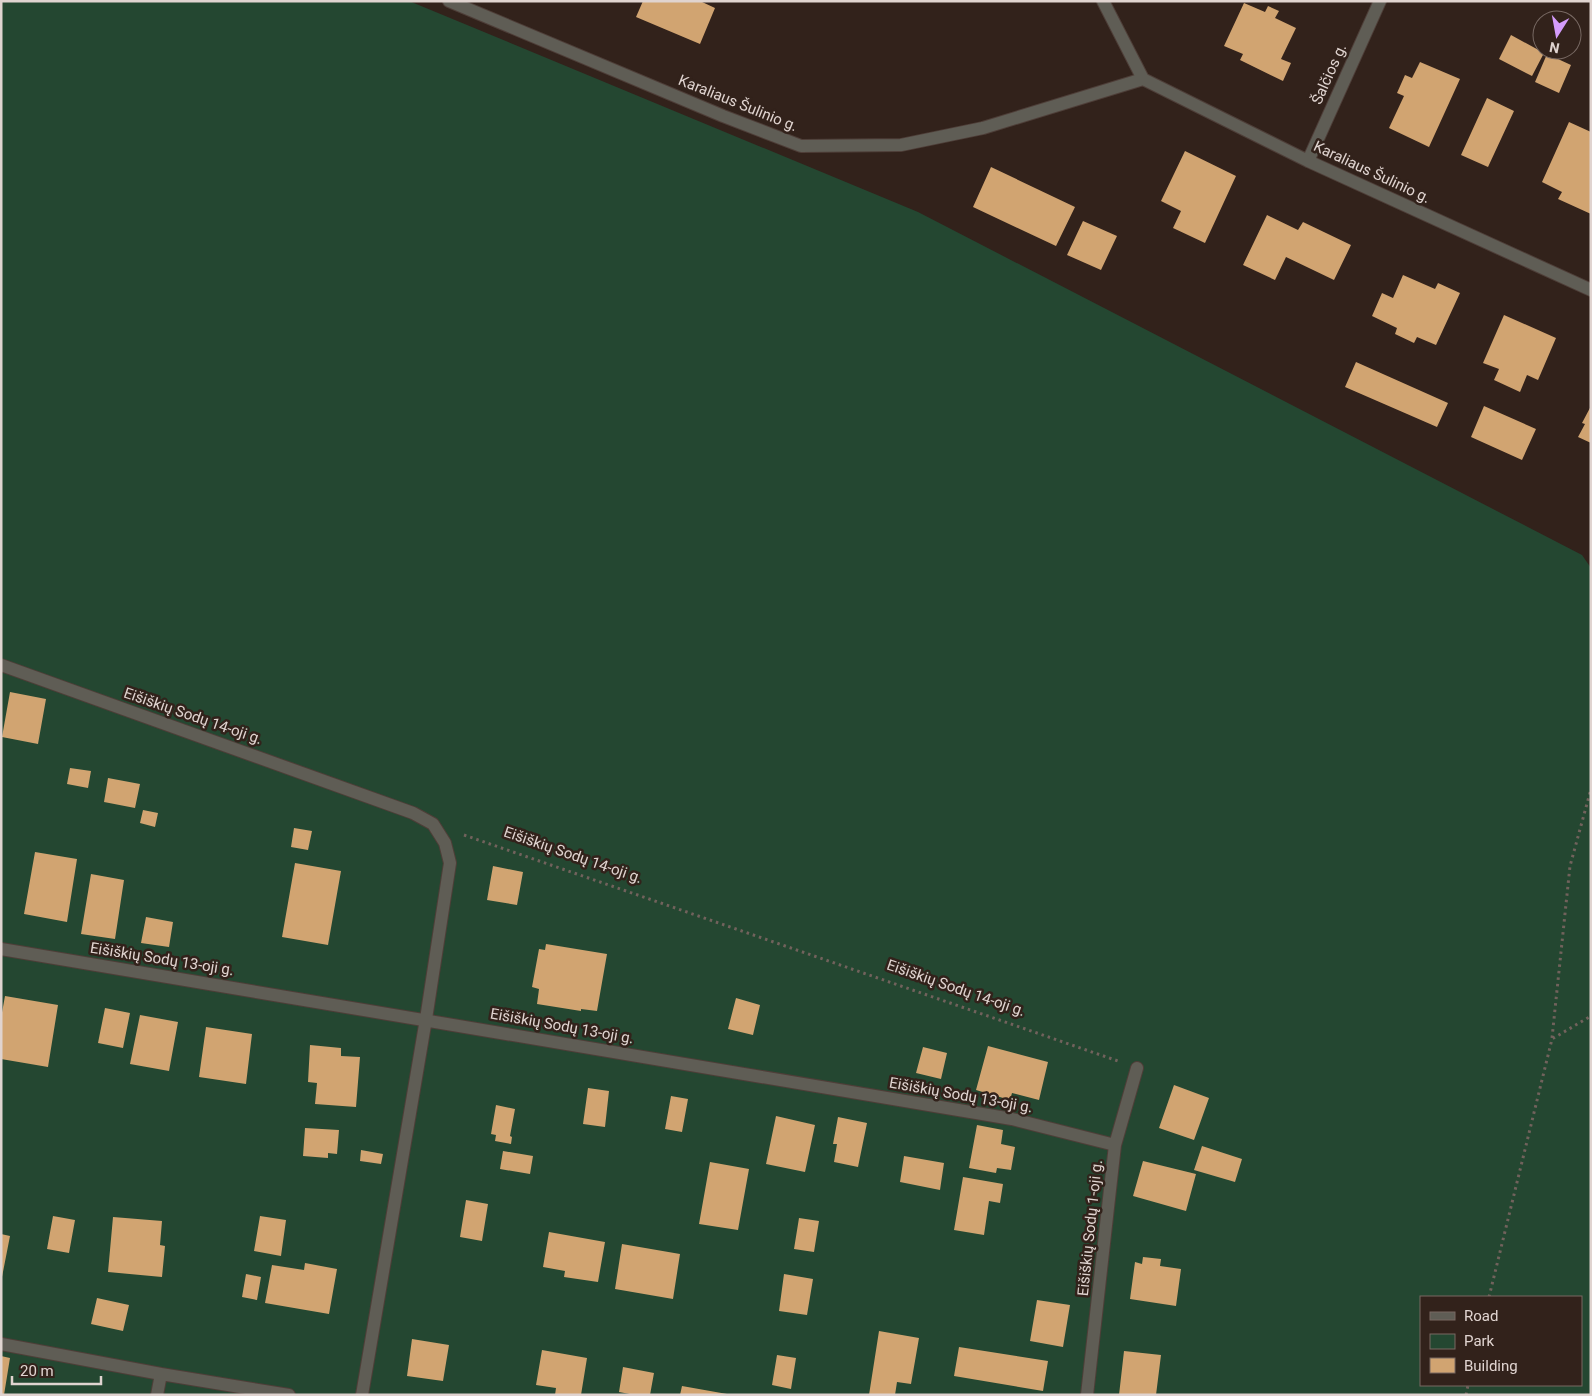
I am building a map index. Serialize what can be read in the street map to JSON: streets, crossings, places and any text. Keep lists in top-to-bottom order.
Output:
{
  "streets": {
    "street": [
      "Šalčios g.",
      "Karaliaus Šulinio g.",
      "Eišiškių Sodų 14-oji g.",
      "Eišiškių Sodų 13-oji g.",
      "Eišiškių Sodų 1-oji g."
    ]
  },
  "crossings": [
    ["Šalčios g.", "Karaliaus Šulinio g."],
    ["Eišiškių Sodų 14-oji g.", "Eišiškių Sodų 1-oji g."],
    ["Eišiškių Sodų 13-oji g.", "Eišiškių Sodų 1-oji g."]
  ],
  "legend": ["Road", "Park", "Building"],
  "scale_bar": "20 m",
  "north": "bottom"
}
